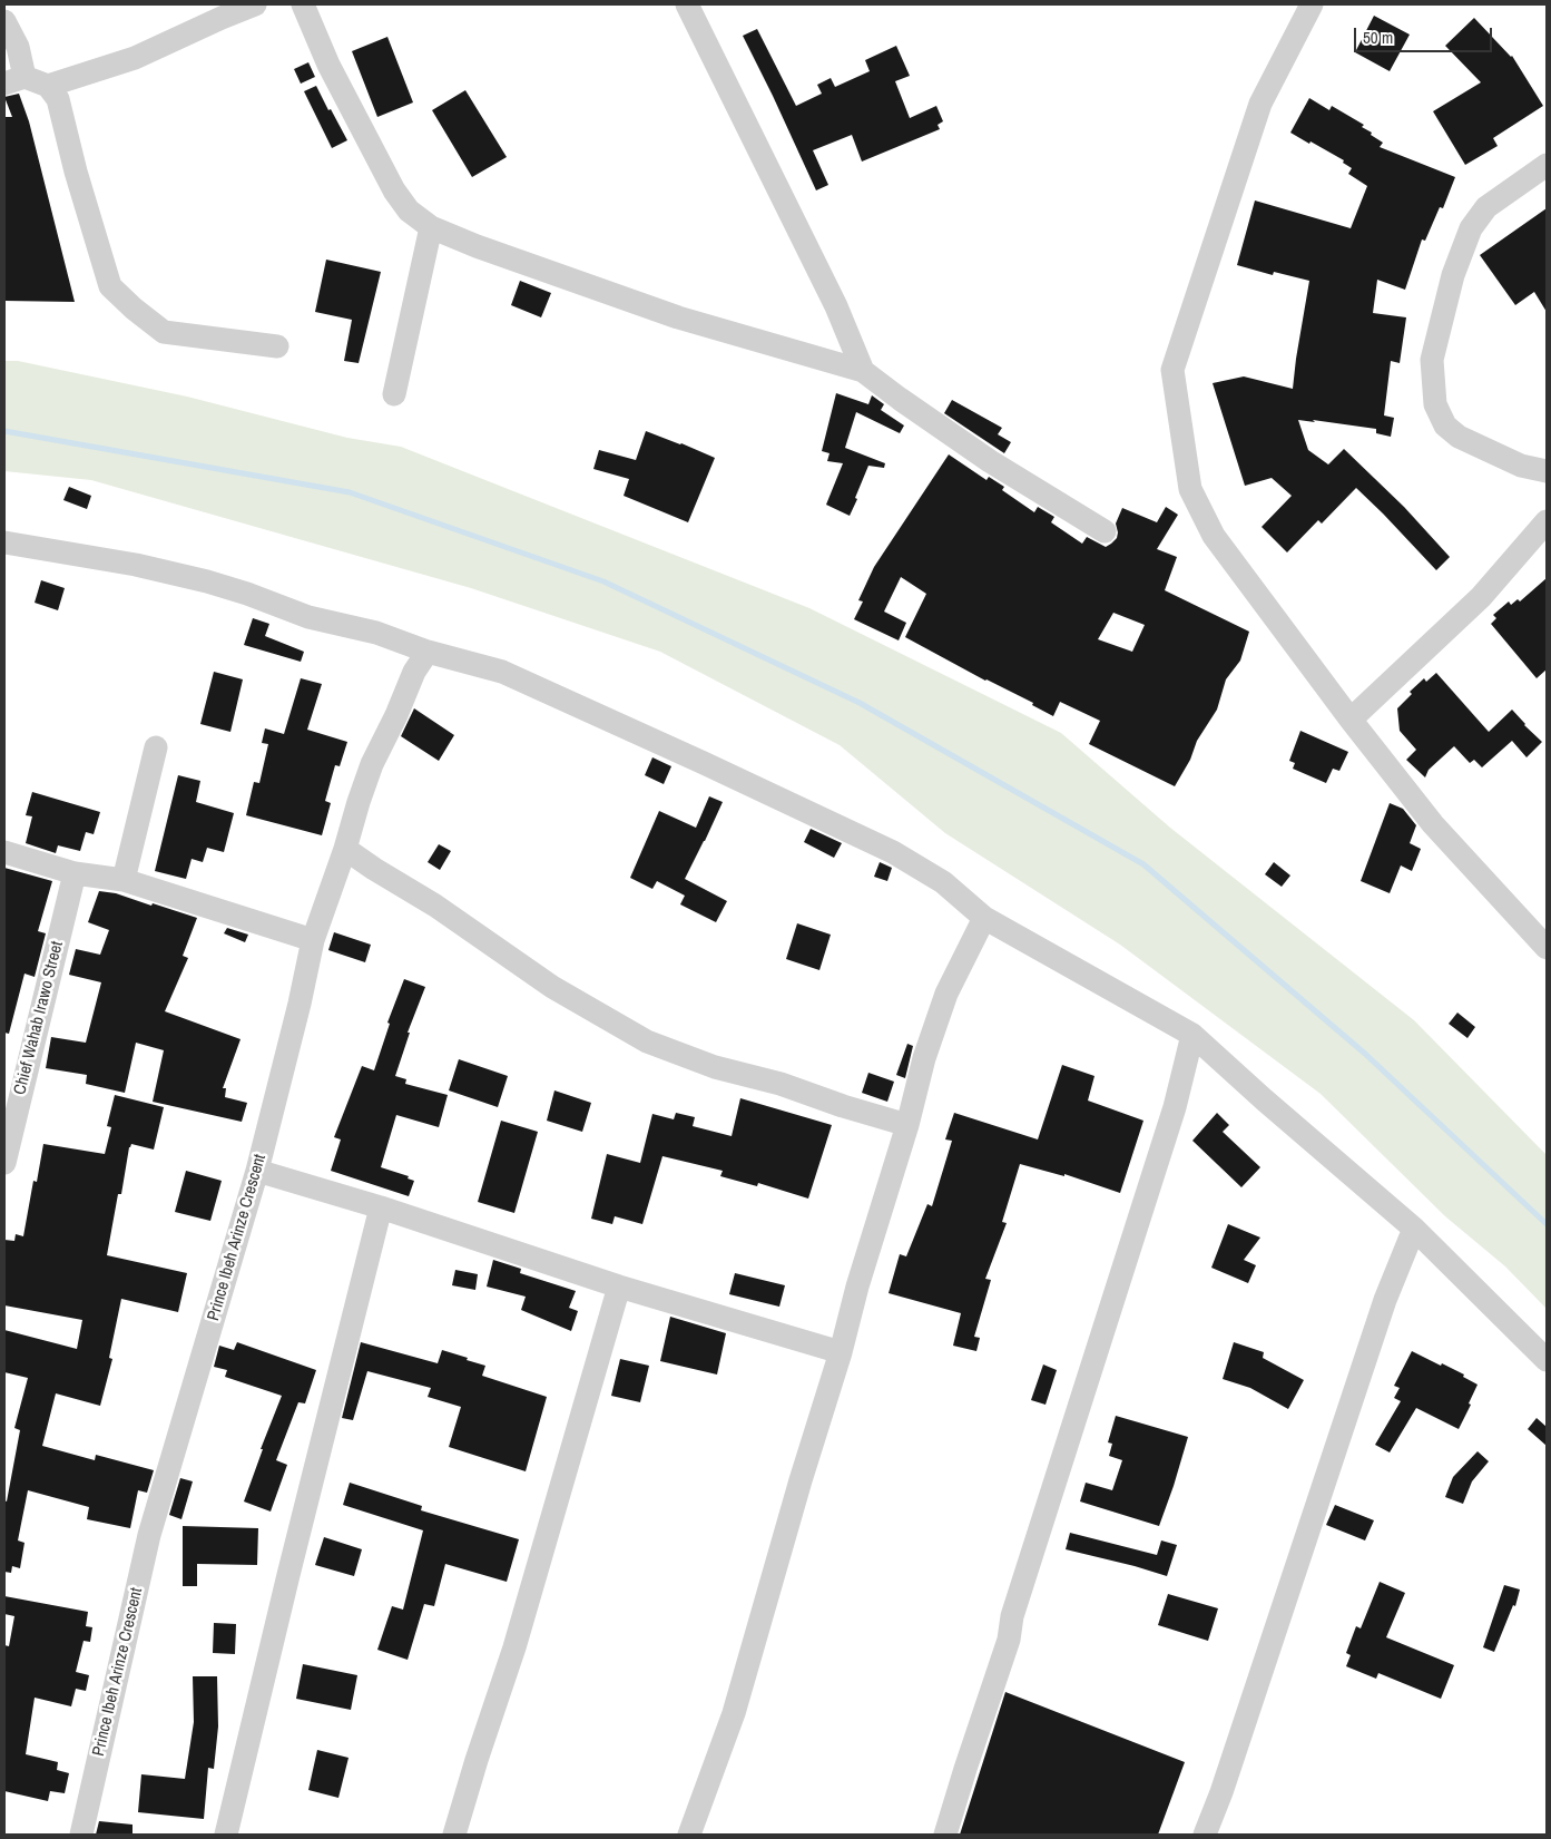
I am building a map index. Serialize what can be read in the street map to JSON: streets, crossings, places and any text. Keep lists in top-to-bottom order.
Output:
{
  "streets": {
    "street": ["Chief Wahab Irawo Street", "Prince Ibeh Arinze Crescent"]
  },
  "scale_bar": "50 m"
}
